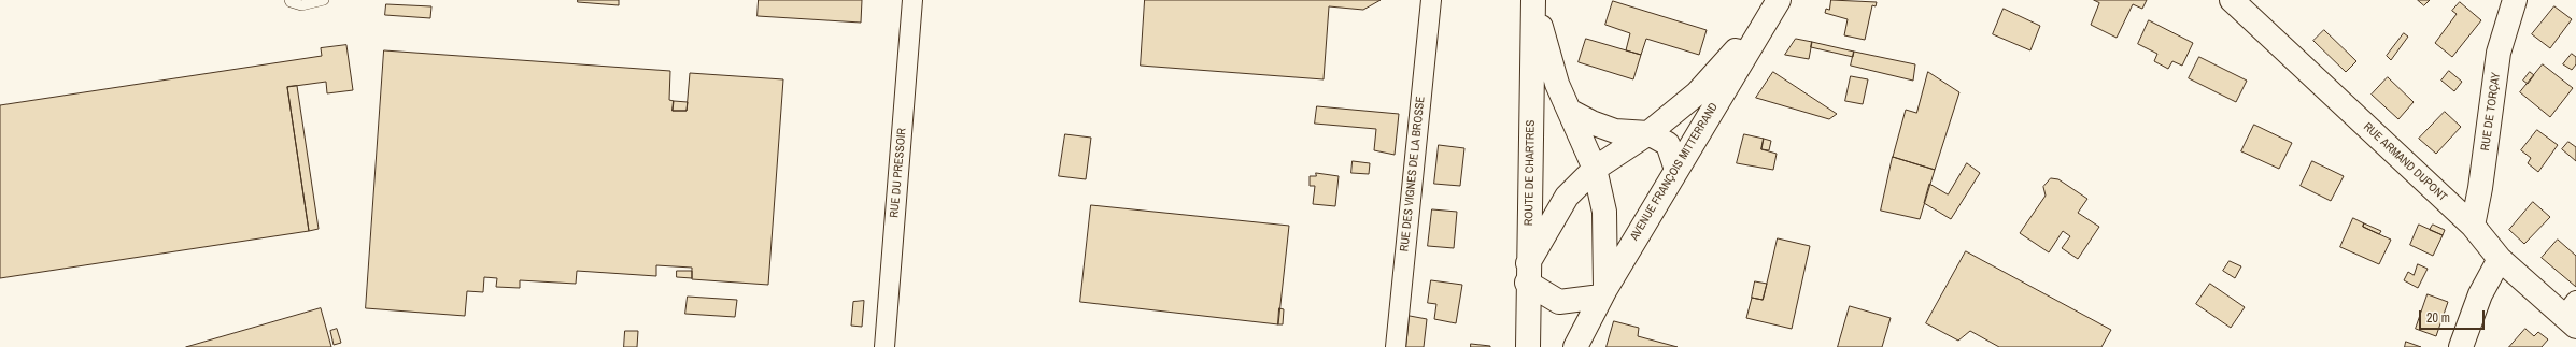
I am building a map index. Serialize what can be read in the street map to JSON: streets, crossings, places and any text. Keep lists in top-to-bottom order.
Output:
{
  "streets": {
    "main road": [
      "RUE DE TORÇAY",
      "RUE ARMAND DUPONT",
      "AVENUE FRANÇOIS MITTERRAND",
      "ROUTE DE CHARTRES"
    ],
    "street": ["RUE DU PRESSOIR", "RUE DES VIGNES DE LA BROSSE"]
  },
  "crossings": [
    ["RUE DE TORÇAY", "RUE ARMAND DUPONT"]
  ],
  "scale_bar": "20 m"
}
